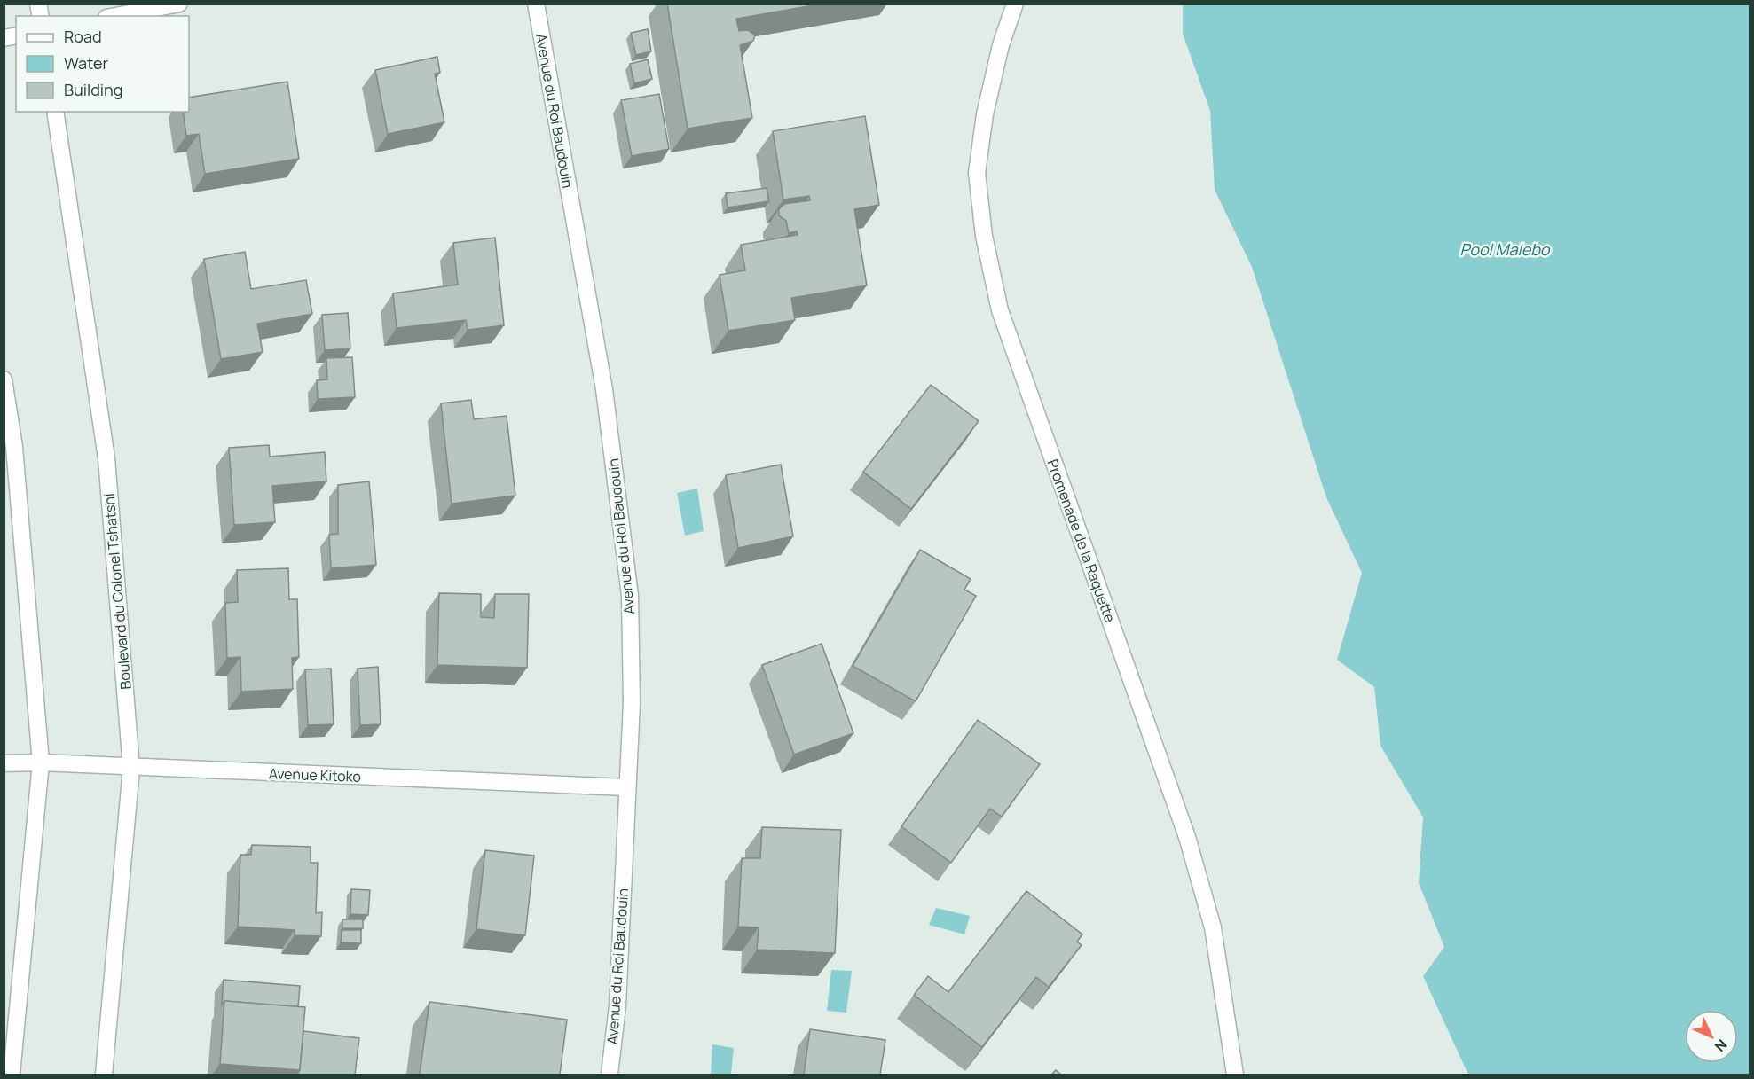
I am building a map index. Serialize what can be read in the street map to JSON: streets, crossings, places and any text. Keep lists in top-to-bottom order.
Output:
{
  "streets": {
    "street": [
      "Avenue du Roi Baudouin",
      "Promenade de la Raquette",
      "Boulevard du Colonel Tshatshi",
      "Avenue Kitoko"
    ]
  },
  "crossings": [
    ["Avenue du Roi Baudouin", "Avenue Kitoko"],
    ["Boulevard du Colonel Tshatshi", "Avenue Kitoko"]
  ],
  "water": ["Pool Malebo"],
  "legend": ["Road", "Water", "Building"],
  "north": "bottom right"
}
